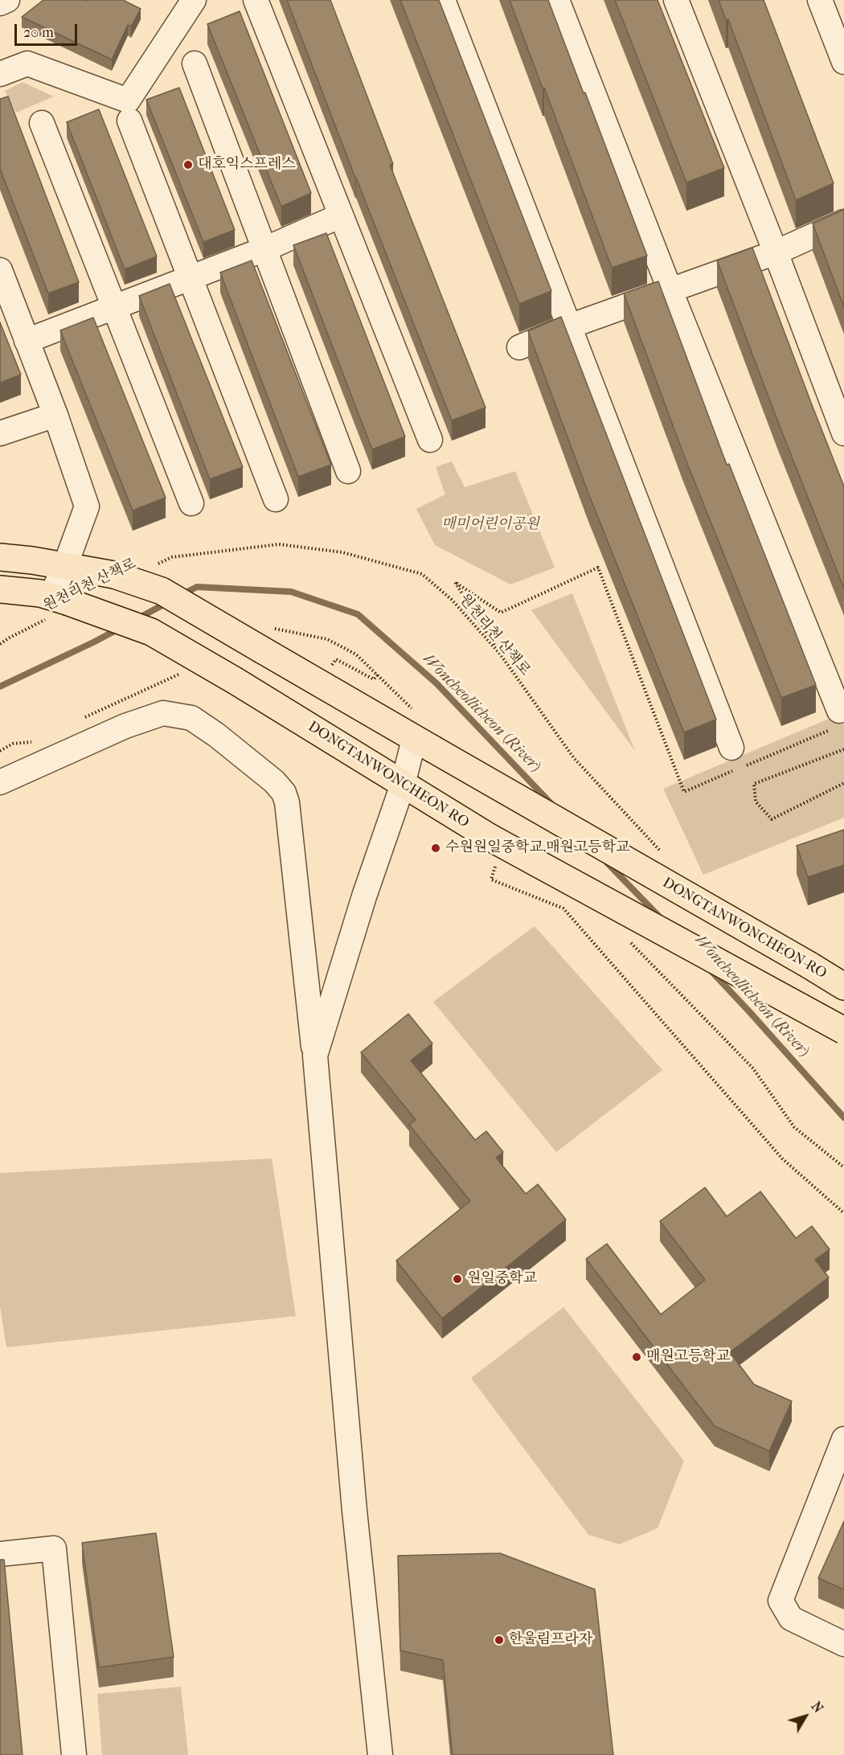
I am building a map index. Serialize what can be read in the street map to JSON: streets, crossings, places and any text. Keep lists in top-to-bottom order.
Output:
{
  "streets": {
    "main road": ["DONGTANWONCHEON-RO"],
    "path": ["원천리천 산책로"]
  },
  "crossings": [
    ["원천리천 산책로", "DONGTANWONCHEON-RO"]
  ],
  "water": ["Woncheollicheon (River)"],
  "parks": ["매미어린이공원"],
  "places": [
    "대호익스프레스",
    "수원원일중학교.매원고등학교",
    "원일중학교",
    "매원고등학교",
    "한울림프라자"
  ],
  "scale_bar": "20 m",
  "north": "top right"
}
